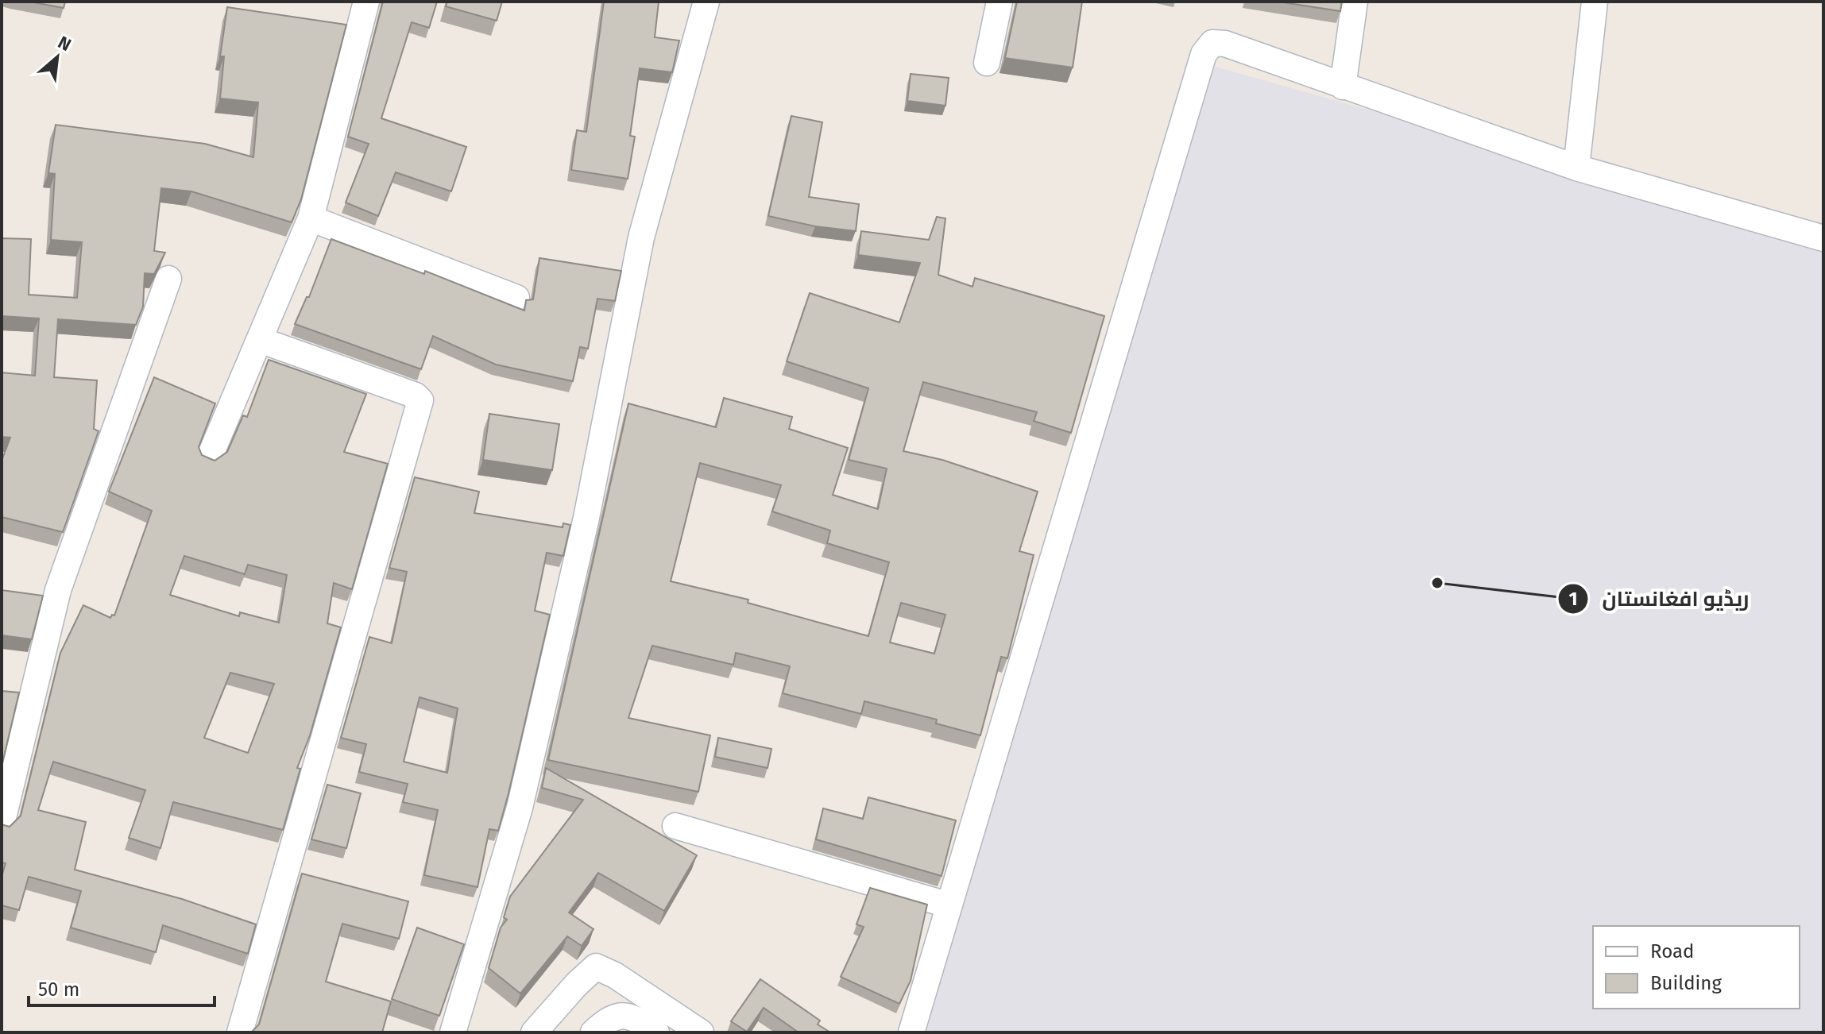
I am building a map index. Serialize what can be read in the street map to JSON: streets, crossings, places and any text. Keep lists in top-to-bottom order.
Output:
{
  "places": ["ریڈیو افغانستان"],
  "legend": ["Road", "Building"],
  "scale_bar": "50 m",
  "north": "top right"
}
